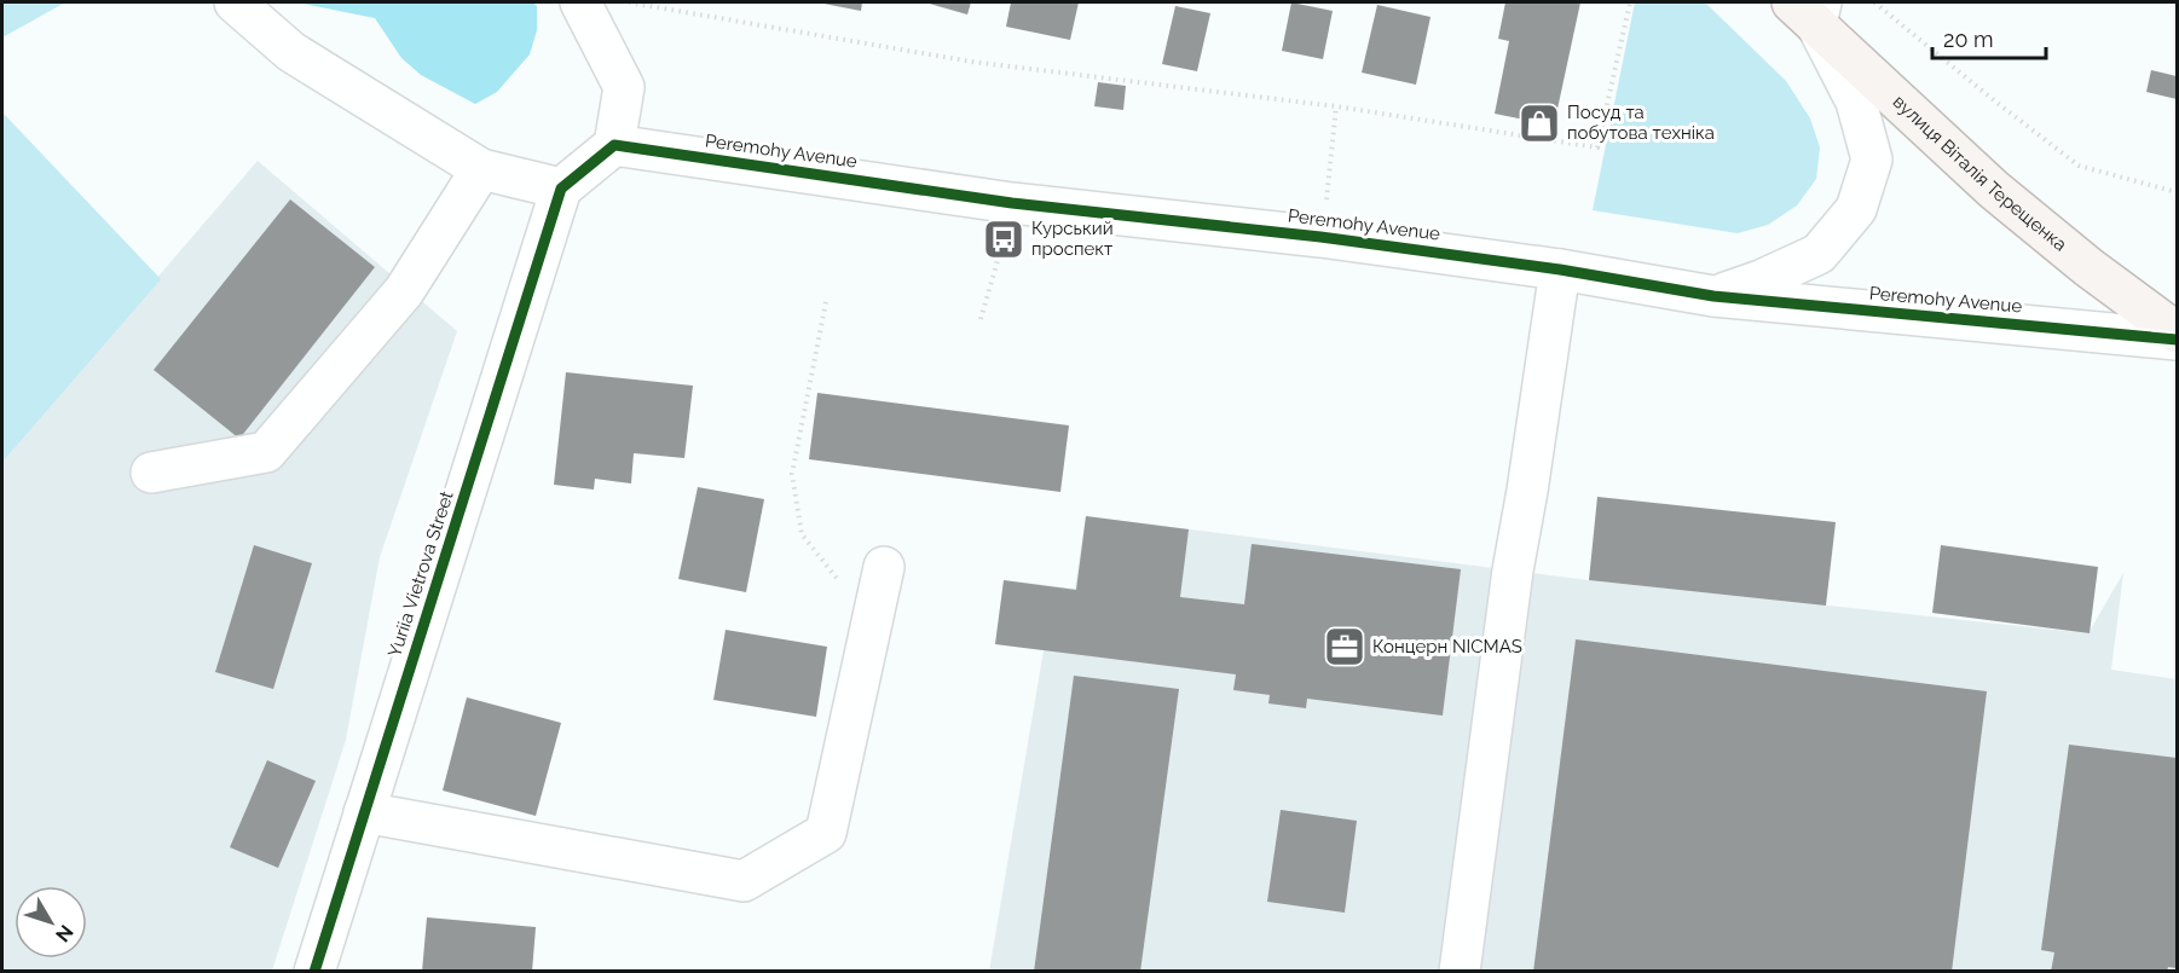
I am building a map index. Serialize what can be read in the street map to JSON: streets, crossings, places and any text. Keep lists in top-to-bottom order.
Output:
{
  "streets": {
    "main road": ["вулиця Віталія Терещенка"],
    "street": ["Peremohy Avenue", "Yuriia Vietrova Street"]
  },
  "places": {
    "shop": ["Посуд та побутова техніка"],
    "bus stop": ["Курський проспект"],
    "office": ["Концерн NICMAS"]
  },
  "scale_bar": "20 m",
  "north": "bottom right"
}
